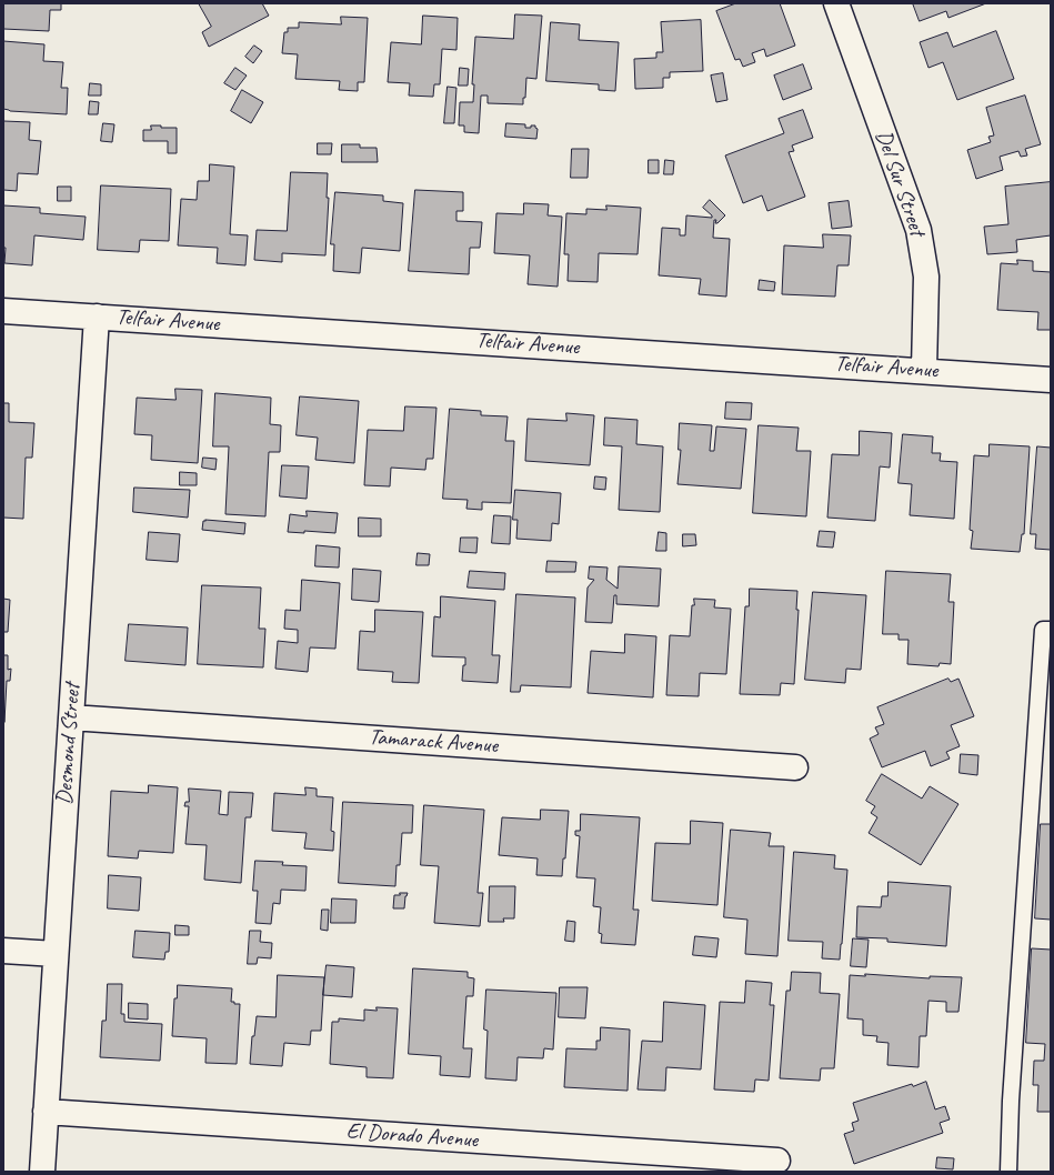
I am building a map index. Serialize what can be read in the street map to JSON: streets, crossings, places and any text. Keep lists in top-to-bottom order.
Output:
{
  "streets": {
    "street": [
      "Del Sur Street",
      "Telfair Avenue",
      "Tamarack Avenue",
      "Desmond Street",
      "El Dorado Avenue"
    ]
  },
  "crossings": [
    ["Del Sur Street", "Telfair Avenue"],
    ["Telfair Avenue", "Desmond Street"],
    ["Tamarack Avenue", "Desmond Street"],
    ["Desmond Street", "El Dorado Avenue"]
  ]
}
